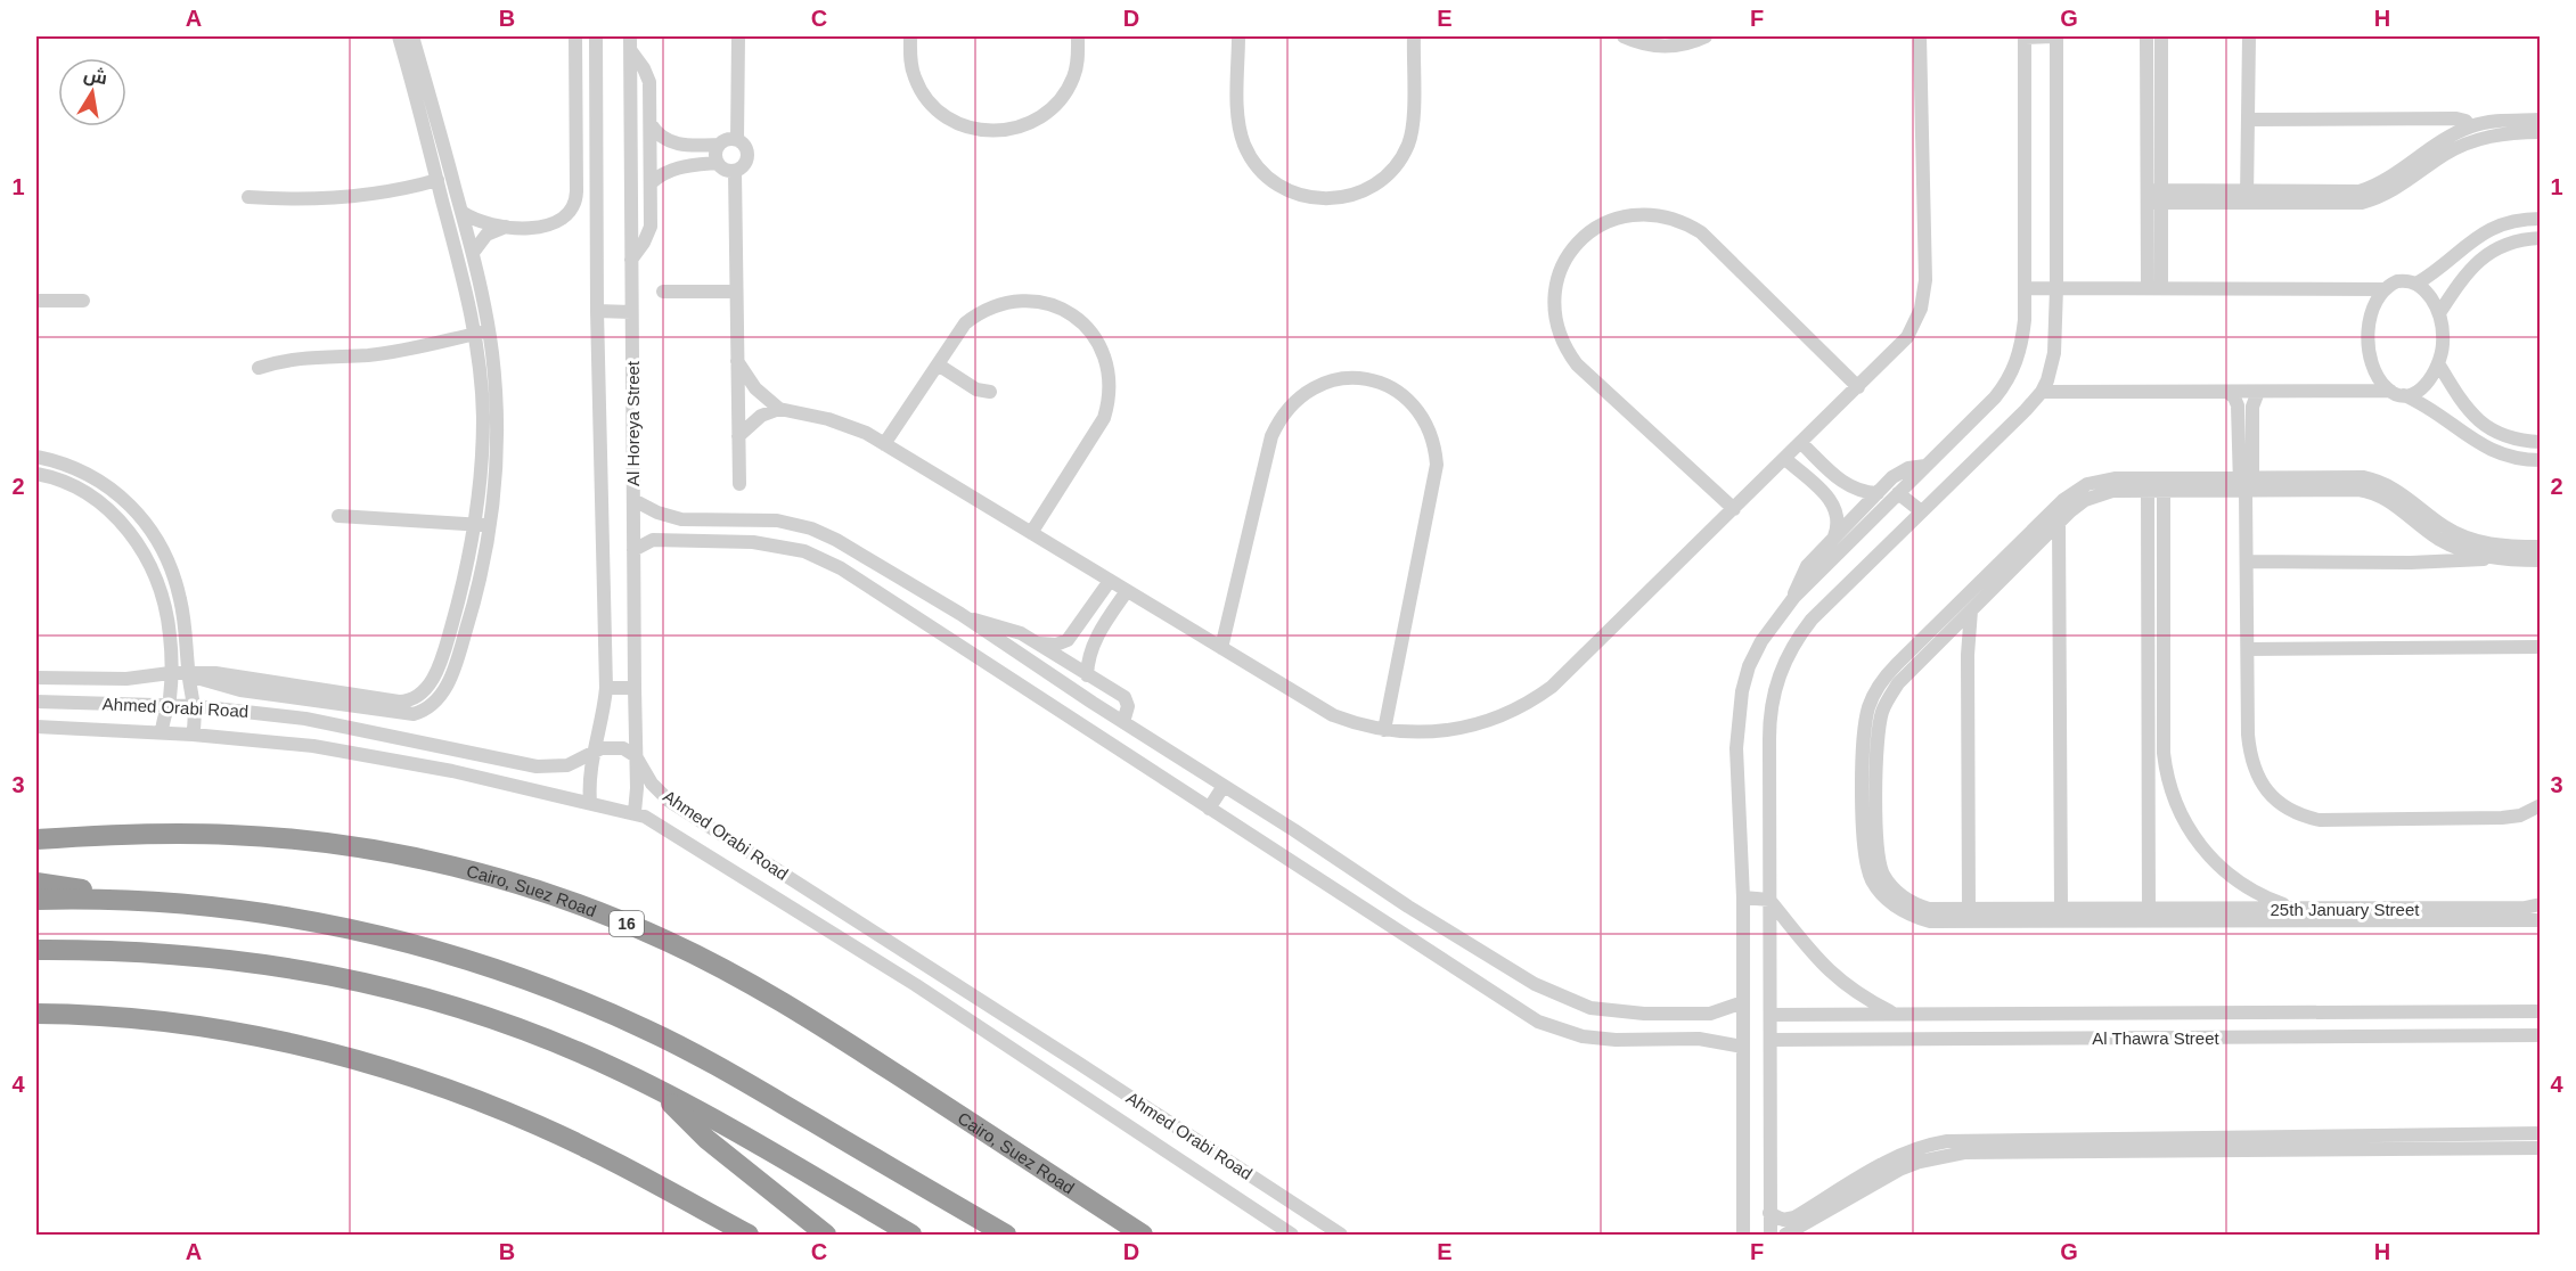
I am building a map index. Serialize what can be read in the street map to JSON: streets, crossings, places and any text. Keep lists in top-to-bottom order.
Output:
{
  "streets": {
    "highway": ["Cairo, Suez Road", "16"],
    "street": [
      "Al Horeya Street",
      "Ahmed Orabi Road",
      "25th January Street",
      "Al Thawra Street"
    ]
  },
  "crossings": [
    ["Al Horeya Street", "Ahmed Orabi Road"]
  ],
  "north": "top",
  "grid": {
    "columns": [
      "A",
      "B",
      "C",
      "D",
      "E",
      "F",
      "G",
      "H"
    ],
    "rows": [
      "1",
      "2",
      "3",
      "4"
    ]
  }
}
